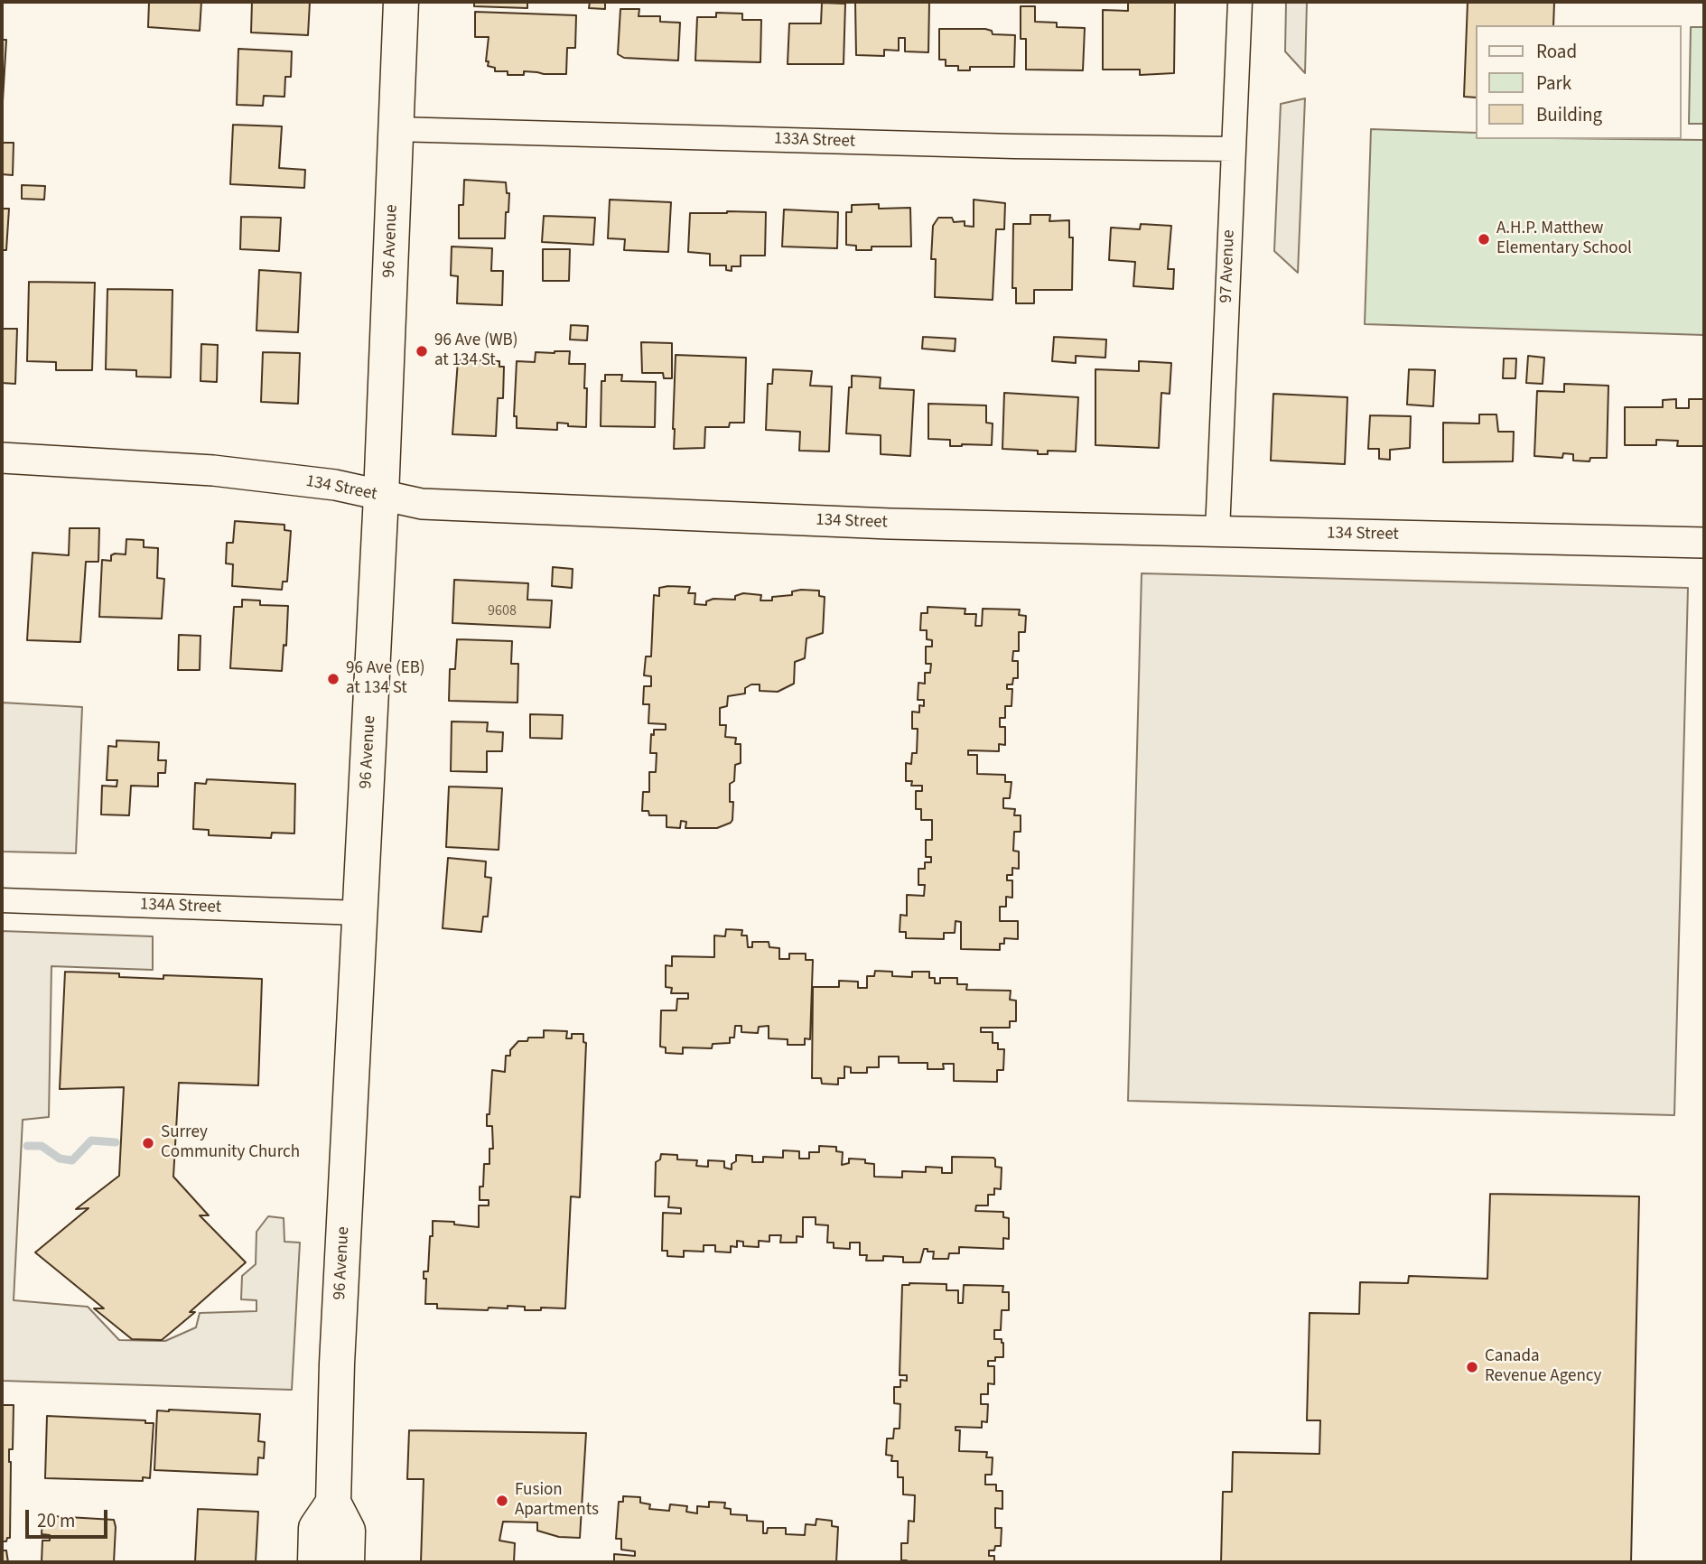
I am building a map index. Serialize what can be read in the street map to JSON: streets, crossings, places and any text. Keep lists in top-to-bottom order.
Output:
{
  "streets": {
    "main road": ["96 Avenue"],
    "street": [
      "133A Street",
      "97 Avenue",
      "134 Street",
      "134A Street"
    ]
  },
  "crossings": [
    ["133A Street", "96 Avenue"],
    ["133A Street", "97 Avenue"],
    ["96 Avenue", "134 Street"],
    ["96 Avenue", "134A Street"],
    ["97 Avenue", "134 Street"]
  ],
  "places": [
    "A.H.P. Matthew Elementary School",
    "96 Ave (WB) at 134 St",
    "96 Ave (EB) at 134 St",
    "Surrey Community Church",
    "Canada Revenue Agency",
    "Fusion Apartments"
  ],
  "house_numbers": ["9608"],
  "legend": ["Road", "Park", "Building"],
  "scale_bar": "20 m"
}
